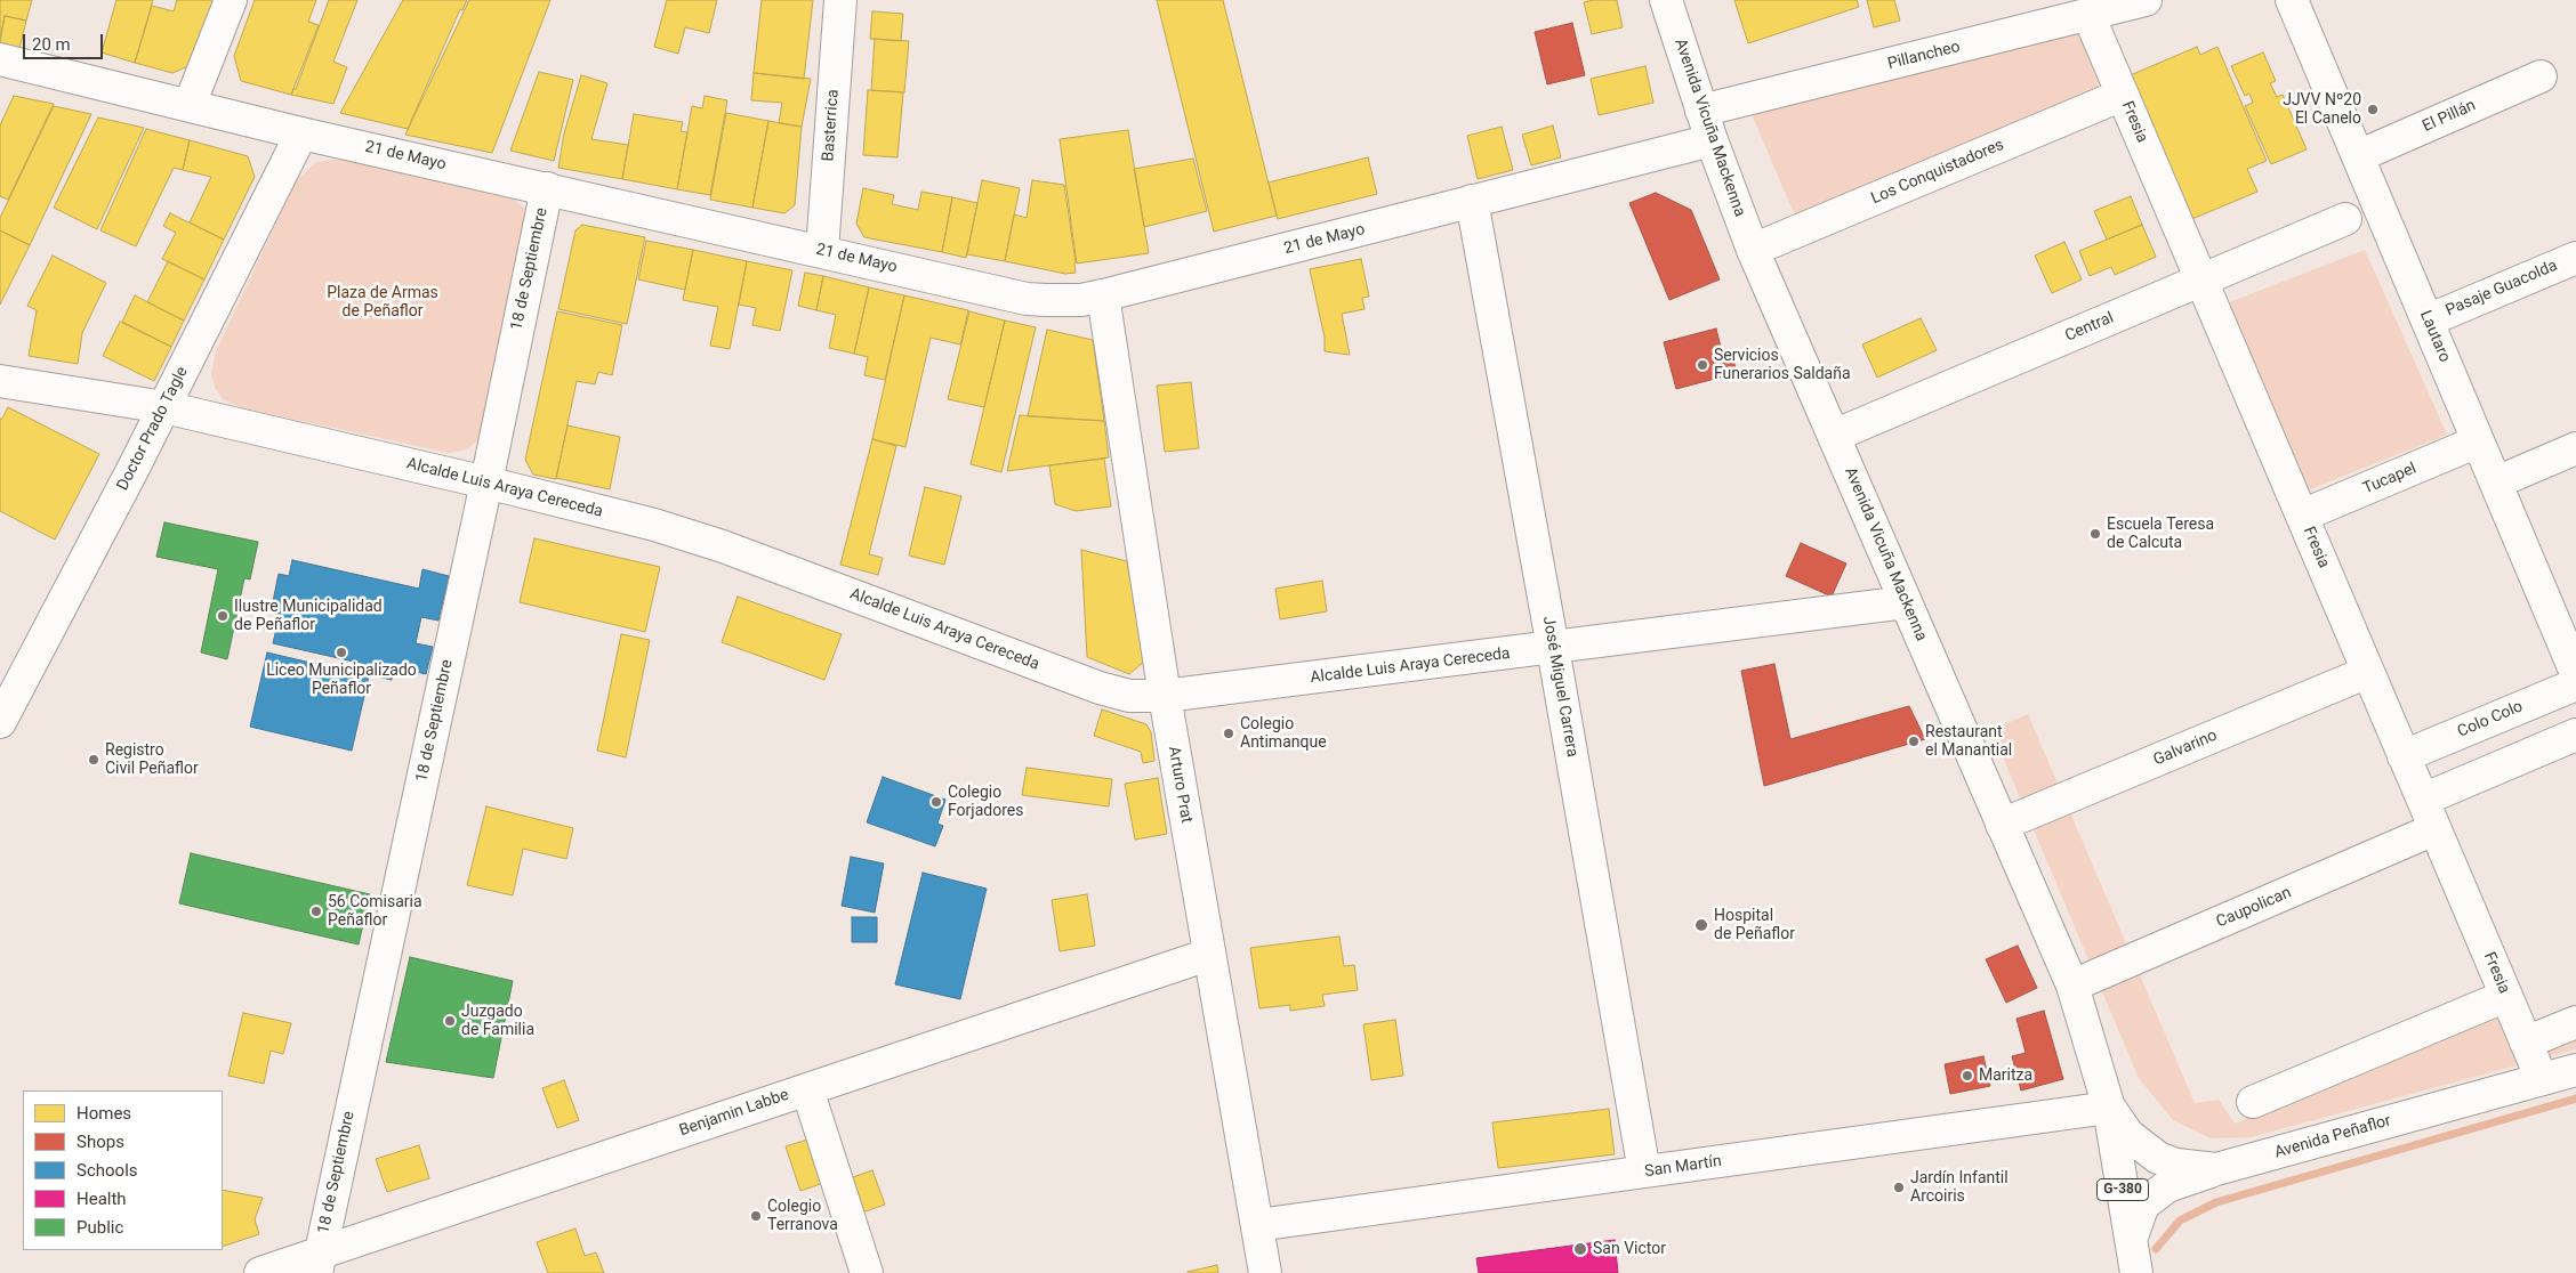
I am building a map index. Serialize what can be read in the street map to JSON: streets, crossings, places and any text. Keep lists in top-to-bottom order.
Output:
{
  "streets": {
    "street": [
      "Pillancheo",
      "El Pillán",
      "Fresia",
      "Basterrica",
      "Avenida Vicuña Mackenna",
      "21 de Mayo",
      "Los Conquistadores",
      "18 de Septiembre",
      "Pasaje Guacolda",
      "Central",
      "Lautaro",
      "Doctor Prado Tagle",
      "Tucapel",
      "Alcalde Luis Araya Cereceda",
      "José Miguel Carrera",
      "Colo Colo",
      "Galvarino",
      "Arturo Prat",
      "Caupolican",
      "Benjamin Labbe",
      "Avenida Peñaflor",
      "San Martín",
      "G-380"
    ]
  },
  "crossings": [
    ["Pillancheo", "Fresia"],
    ["Pillancheo", "Avenida Vicuña Mackenna"],
    ["El Pillán", "Lautaro"],
    ["Fresia", "Los Conquistadores"],
    ["Fresia", "Central"],
    ["Fresia", "Tucapel"],
    ["Fresia", "Colo Colo"],
    ["Fresia", "Galvarino"],
    ["Fresia", "Caupolican"],
    ["Fresia", "Avenida Peñaflor"],
    ["Basterrica", "21 de Mayo"],
    ["Avenida Vicuña Mackenna", "21 de Mayo"],
    ["Avenida Vicuña Mackenna", "Los Conquistadores"],
    ["Avenida Vicuña Mackenna", "Central"],
    ["Avenida Vicuña Mackenna", "Alcalde Luis Araya Cereceda"],
    ["Avenida Vicuña Mackenna", "Galvarino"],
    ["Avenida Vicuña Mackenna", "Caupolican"],
    ["Avenida Vicuña Mackenna", "Avenida Peñaflor"],
    ["Avenida Vicuña Mackenna", "San Martín"],
    ["Avenida Vicuña Mackenna", "G-380"],
    ["21 de Mayo", "18 de Septiembre"],
    ["21 de Mayo", "Doctor Prado Tagle"],
    ["21 de Mayo", "José Miguel Carrera"],
    ["21 de Mayo", "Arturo Prat"],
    ["18 de Septiembre", "Alcalde Luis Araya Cereceda"],
    ["18 de Septiembre", "Benjamin Labbe"],
    ["Pasaje Guacolda", "Lautaro"],
    ["Lautaro", "Tucapel"],
    ["Doctor Prado Tagle", "Alcalde Luis Araya Cereceda"],
    ["Alcalde Luis Araya Cereceda", "José Miguel Carrera"],
    ["Alcalde Luis Araya Cereceda", "Arturo Prat"],
    ["José Miguel Carrera", "San Martín"],
    ["Arturo Prat", "Benjamin Labbe"],
    ["Arturo Prat", "San Martín"],
    ["Avenida Peñaflor", "San Martín"],
    ["Avenida Peñaflor", "G-380"],
    ["San Martín", "G-380"]
  ],
  "parks": ["Plaza de Armas de Peñaflor"],
  "places": [
    "JJVV Nº20 El Canelo",
    "Servicios Funerarios Saldaña",
    "Escuela Teresa de Calcuta",
    "Ilustre Municipalidad de Peñaflor",
    "Liceo Municipalizado Peñaflor",
    "Colegio Antimanque",
    "Restaurant el Manantial",
    "Registro Civil Peñaflor",
    "Colegio Forjadores",
    "56 Comisaria Peñaflor",
    "Hospital de Peñaflor",
    "Juzgado de Familia",
    "Maritza",
    "Jardín Infantil Arcoiris",
    "Colegio Terranova",
    "San Victor"
  ],
  "legend": [
    "Homes",
    "Shops",
    "Schools",
    "Health",
    "Public"
  ],
  "scale_bar": "20 m"
}
